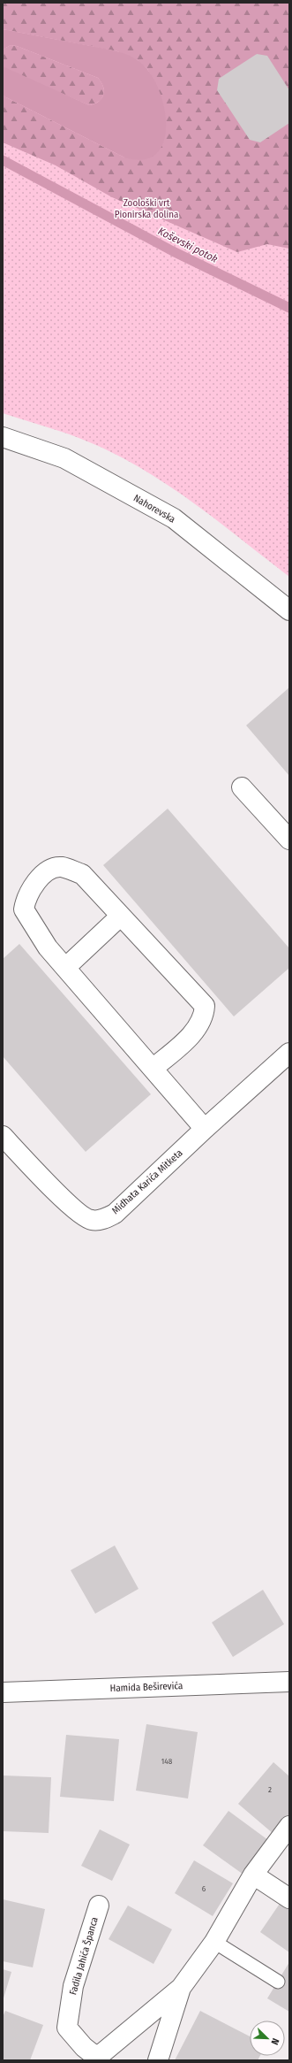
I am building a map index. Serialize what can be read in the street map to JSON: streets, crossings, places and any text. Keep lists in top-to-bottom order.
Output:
{
  "streets": {
    "street": [
      "Nahorevska",
      "Midhata Karića Mitketa",
      "Hamida Beširevića",
      "Fadila Jahića Španca"
    ]
  },
  "water": ["Koševski potok"],
  "parks": ["Zoološki vrt Pionirska dolina"],
  "house_numbers": ["148", "2", "6"],
  "north": "bottom right"
}
